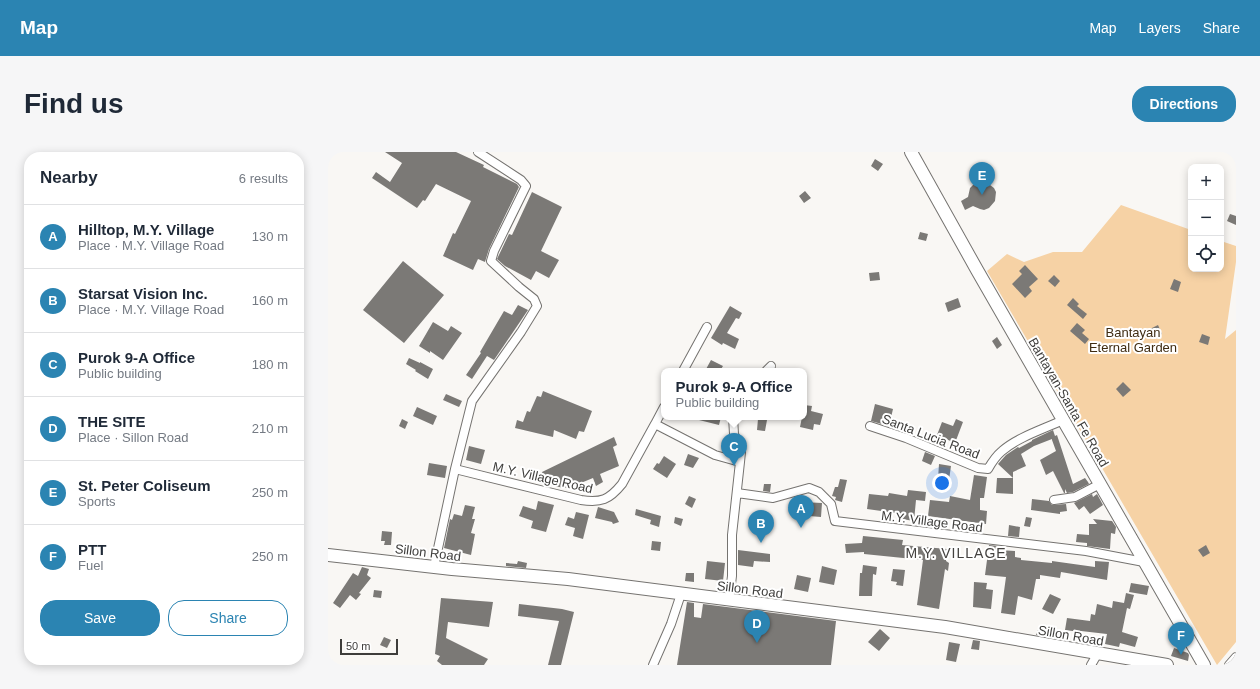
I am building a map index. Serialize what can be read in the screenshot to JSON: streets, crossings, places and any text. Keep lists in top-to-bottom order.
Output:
{
  "streets": {
    "main road": ["Bantayan-Santa Fe Road", "Sillon Road"],
    "street": ["Santa Lucia Road", "M.Y. Village Road"]
  },
  "crossings": [
    ["Bantayan-Santa Fe Road", "Santa Lucia Road"],
    ["Bantayan-Santa Fe Road", "M.Y. Village Road"]
  ],
  "districts": ["M.Y. VILLAGE"],
  "parks": ["Bantayan Eternal Garden"],
  "scale_bar": "50 m",
  "page": {
    "header": "Map",
    "nav": ["Map", "Layers", "Share"],
    "buttons": [
      "Directions",
      ["Save", "Share"]
    ],
    "title": "Find us",
    "heading": ["Nearby", "6 results"],
    "pins": [
      "E",
      "C",
      "A",
      "B",
      "D",
      "F"
    ],
    "map_buttons": ["+", "−"],
    "list": [
      {
        "mark": "A",
        "name": "Hilltop, M.Y. Village",
        "note": "Place · M.Y. Village Road",
        "value": "130 m"
      },
      {
        "mark": "B",
        "name": "Starsat Vision Inc.",
        "note": "Place · M.Y. Village Road",
        "value": "160 m"
      },
      {
        "mark": "C",
        "name": "Purok 9-A Office",
        "note": "Public building",
        "value": "180 m"
      },
      {
        "mark": "D",
        "name": "THE SITE",
        "note": "Place · Sillon Road",
        "value": "210 m"
      },
      {
        "mark": "E",
        "name": "St. Peter Coliseum",
        "note": "Sports",
        "value": "250 m"
      },
      {
        "mark": "F",
        "name": "PTT",
        "note": "Fuel",
        "value": "250 m"
      }
    ],
    "popup": ["Purok 9-A Office", "Public building"],
    "scale": "50 m"
  }
}
